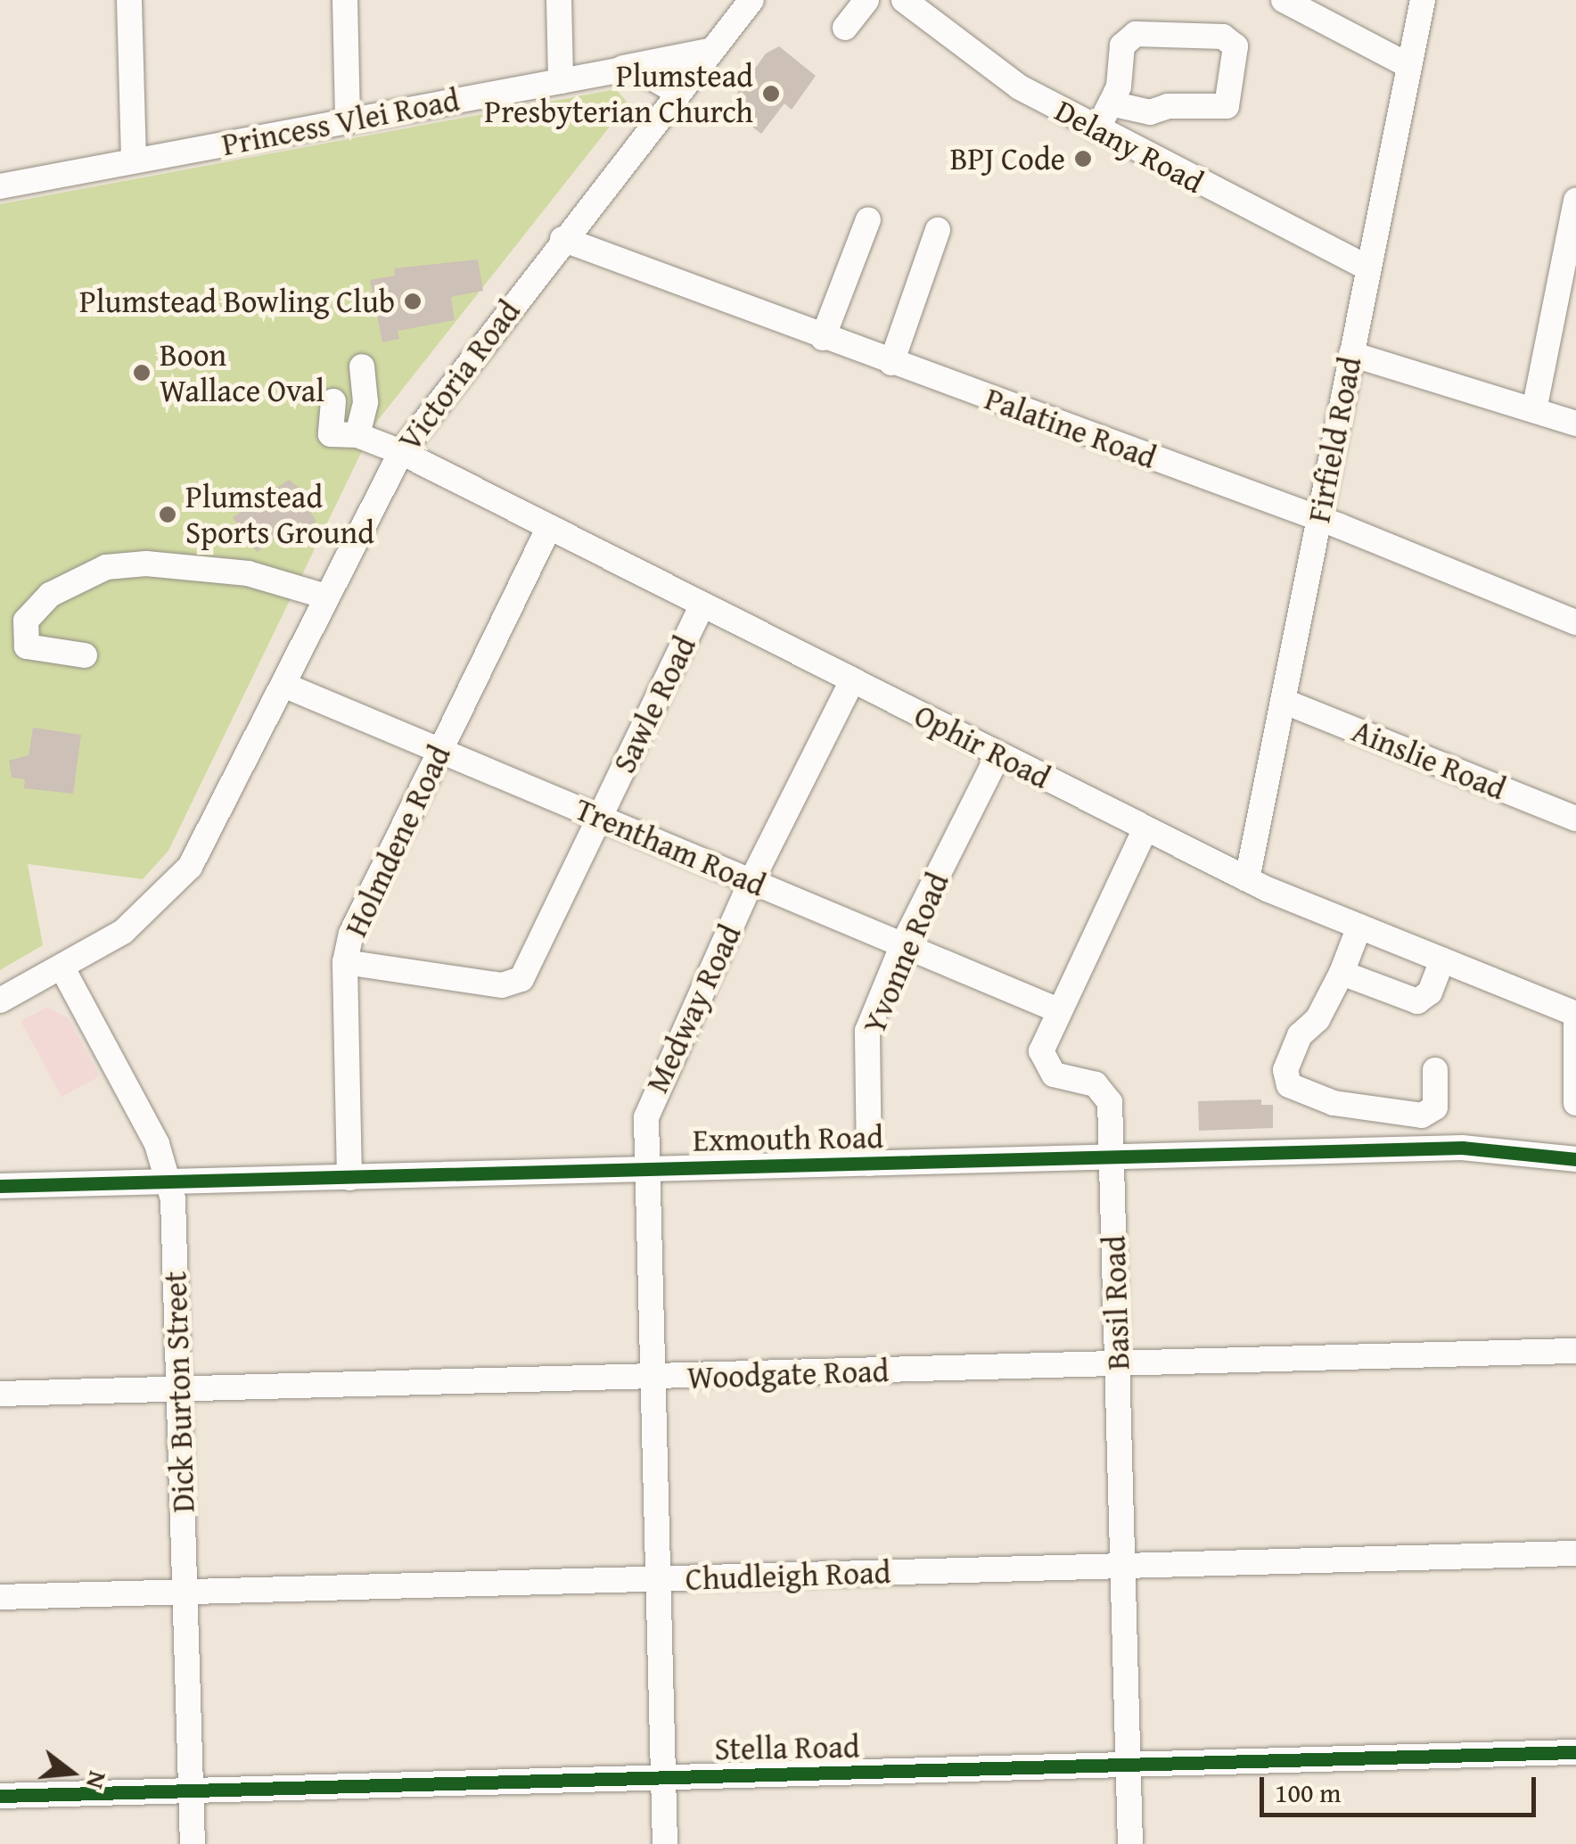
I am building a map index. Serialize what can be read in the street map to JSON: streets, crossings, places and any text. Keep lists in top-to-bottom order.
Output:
{
  "streets": {
    "street": [
      "Princess Vlei Road",
      "Delany Road",
      "Victoria Road",
      "Palatine Road",
      "Firfield Road",
      "Sawle Road",
      "Ophir Road",
      "Ainslie Road",
      "Holmdene Road",
      "Trentham Road",
      "Yvonne Road",
      "Medway Road",
      "Exmouth Road",
      "Basil Road",
      "Woodgate Road",
      "Dick Burton Street",
      "Chudleigh Road",
      "Stella Road"
    ]
  },
  "crossings": [
    ["Princess Vlei Road", "Victoria Road"],
    ["Delany Road", "Firfield Road"],
    ["Victoria Road", "Palatine Road"],
    ["Victoria Road", "Ophir Road"],
    ["Victoria Road", "Trentham Road"],
    ["Victoria Road", "Dick Burton Street"],
    ["Palatine Road", "Firfield Road"],
    ["Firfield Road", "Ophir Road"],
    ["Firfield Road", "Ainslie Road"],
    ["Sawle Road", "Ophir Road"],
    ["Sawle Road", "Holmdene Road"],
    ["Sawle Road", "Trentham Road"],
    ["Ophir Road", "Holmdene Road"],
    ["Ophir Road", "Yvonne Road"],
    ["Ophir Road", "Medway Road"],
    ["Ophir Road", "Basil Road"],
    ["Holmdene Road", "Trentham Road"],
    ["Holmdene Road", "Exmouth Road"],
    ["Trentham Road", "Yvonne Road"],
    ["Trentham Road", "Medway Road"],
    ["Trentham Road", "Basil Road"],
    ["Yvonne Road", "Exmouth Road"],
    ["Medway Road", "Exmouth Road"],
    ["Medway Road", "Woodgate Road"],
    ["Medway Road", "Chudleigh Road"],
    ["Medway Road", "Stella Road"],
    ["Exmouth Road", "Basil Road"],
    ["Exmouth Road", "Dick Burton Street"],
    ["Basil Road", "Woodgate Road"],
    ["Basil Road", "Chudleigh Road"],
    ["Basil Road", "Stella Road"],
    ["Woodgate Road", "Dick Burton Street"],
    ["Dick Burton Street", "Chudleigh Road"],
    ["Dick Burton Street", "Stella Road"]
  ],
  "places": [
    "Plumstead Presbyterian Church",
    "BPJ Code",
    "Plumstead Bowling Club",
    "Boon Wallace Oval",
    "Plumstead Sports Ground"
  ],
  "scale_bar": "100 m",
  "north": "right"
}
